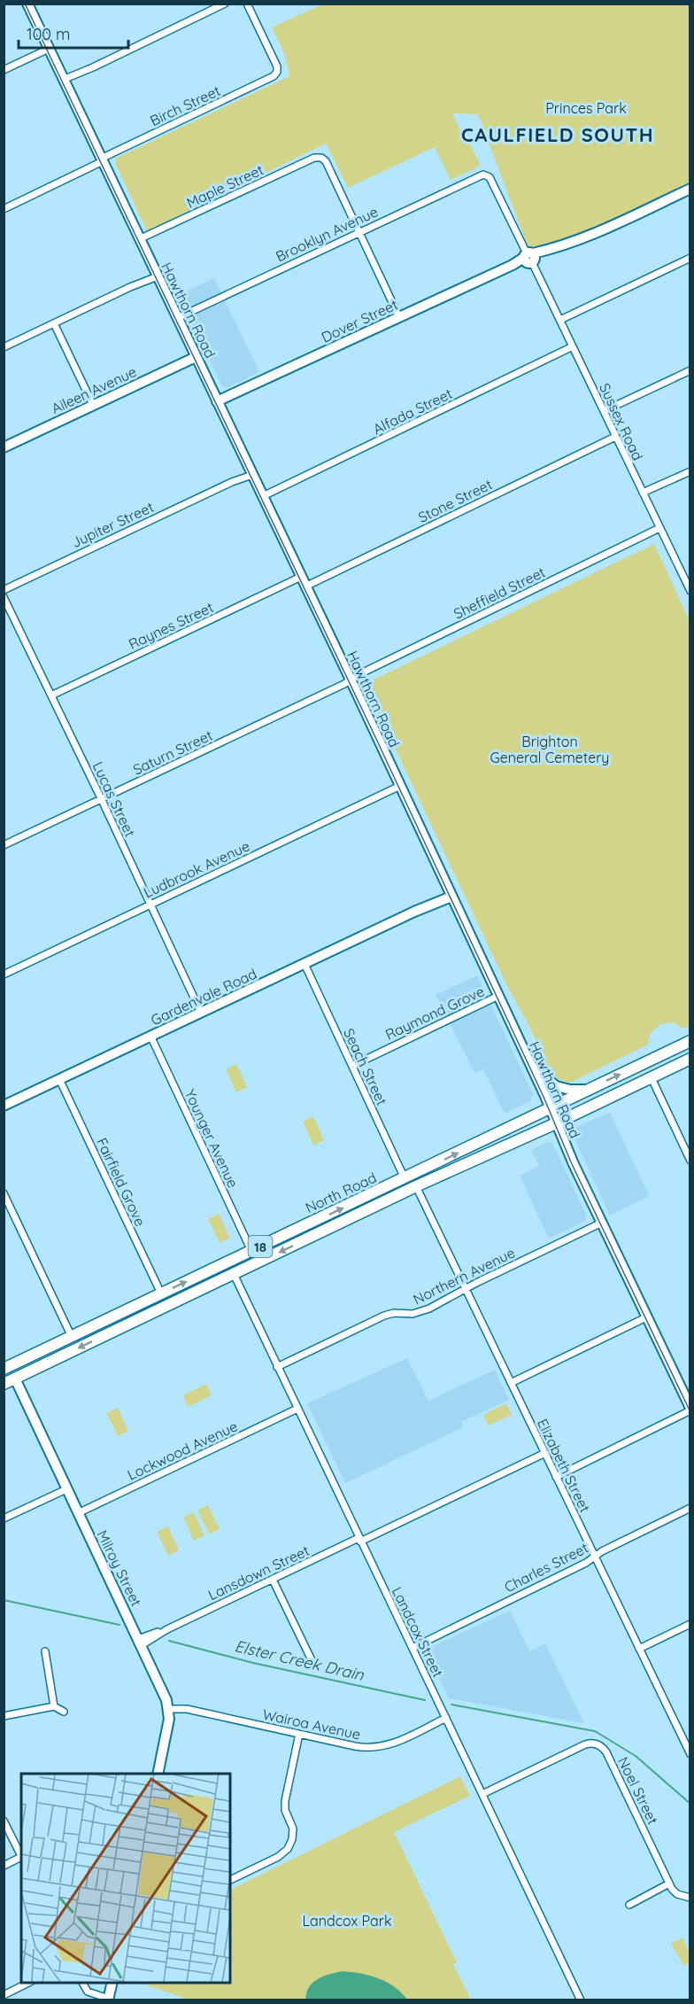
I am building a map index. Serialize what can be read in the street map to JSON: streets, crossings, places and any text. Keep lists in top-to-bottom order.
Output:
{
  "streets": {
    "highway": ["North Road", "18"],
    "street": [
      "Birch Street",
      "Maple Street",
      "Brooklyn Avenue",
      "Hawthorn Road",
      "Dover Street",
      "Aileen Avenue",
      "Alfada Street",
      "Sussex Road",
      "Stone Street",
      "Jupiter Street",
      "Sheffield Street",
      "Raynes Street",
      "Saturn Street",
      "Lucas Street",
      "Ludbrook Avenue",
      "Gardenvale Road",
      "Raymond Grove",
      "Seach Street",
      "Younger Avenue",
      "Fairfield Grove",
      "Northern Avenue",
      "Lockwood Avenue",
      "Elizabeth Street",
      "Charles Street",
      "Milroy Street",
      "Lansdown Street",
      "Landcox Street",
      "Wairoa Avenue",
      "Noel Street"
    ]
  },
  "crossings": [
    ["Birch Street", "Hawthorn Road"],
    ["Maple Street", "Brooklyn Avenue"],
    ["Maple Street", "Hawthorn Road"],
    ["Brooklyn Avenue", "Hawthorn Road"],
    ["Brooklyn Avenue", "Sussex Road"],
    ["Hawthorn Road", "Dover Street"],
    ["Hawthorn Road", "Aileen Avenue"],
    ["Hawthorn Road", "Alfada Street"],
    ["Hawthorn Road", "Stone Street"],
    ["Hawthorn Road", "Jupiter Street"],
    ["Hawthorn Road", "Sheffield Street"],
    ["Hawthorn Road", "Raynes Street"],
    ["Hawthorn Road", "Saturn Street"],
    ["Hawthorn Road", "Ludbrook Avenue"],
    ["Hawthorn Road", "Gardenvale Road"],
    ["Hawthorn Road", "Raymond Grove"],
    ["Hawthorn Road", "North Road"],
    ["Hawthorn Road", "Northern Avenue"],
    ["Dover Street", "Sussex Road"],
    ["Alfada Street", "Sussex Road"],
    ["Sussex Road", "Stone Street"],
    ["Sussex Road", "Sheffield Street"],
    ["Sheffield Street", "Saturn Street"],
    ["Raynes Street", "Lucas Street"],
    ["Saturn Street", "Lucas Street"],
    ["Lucas Street", "Ludbrook Avenue"],
    ["Lucas Street", "Gardenvale Road"],
    ["Gardenvale Road", "Seach Street"],
    ["Gardenvale Road", "Younger Avenue"],
    ["Gardenvale Road", "Fairfield Grove"],
    ["Raymond Grove", "Seach Street"],
    ["Seach Street", "North Road"],
    ["Younger Avenue", "North Road"],
    ["Fairfield Grove", "North Road"],
    ["North Road", "Elizabeth Street"],
    ["North Road", "Milroy Street"],
    ["North Road", "Landcox Street"],
    ["Northern Avenue", "Elizabeth Street"],
    ["Northern Avenue", "Landcox Street"],
    ["Lockwood Avenue", "Milroy Street"],
    ["Lockwood Avenue", "Landcox Street"],
    ["Elizabeth Street", "Charles Street"],
    ["Elizabeth Street", "Lansdown Street"],
    ["Charles Street", "Landcox Street"],
    ["Milroy Street", "Lansdown Street"],
    ["Milroy Street", "Wairoa Avenue"],
    ["Lansdown Street", "Landcox Street"],
    ["Landcox Street", "Wairoa Avenue"],
    ["Landcox Street", "Noel Street"]
  ],
  "districts": ["CAULFIELD SOUTH"],
  "water": ["Elster Creek Drain"],
  "parks": ["Princes Park", "Brighton General Cemetery", "Landcox Park"],
  "scale_bar": "100 m"
}
